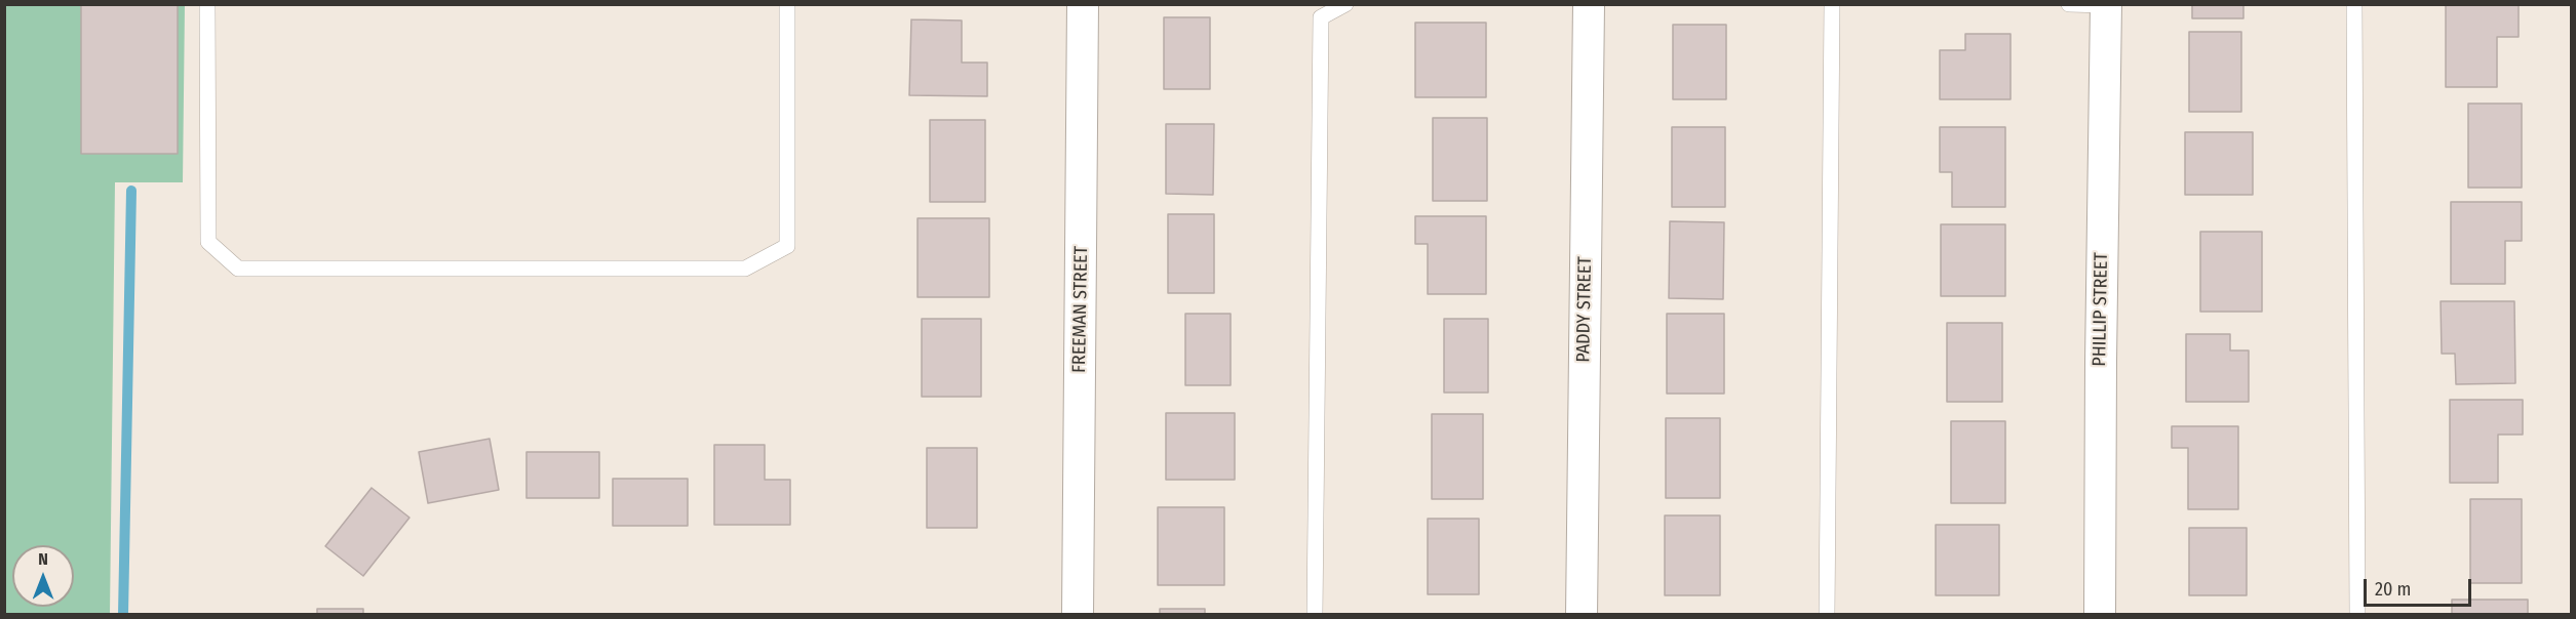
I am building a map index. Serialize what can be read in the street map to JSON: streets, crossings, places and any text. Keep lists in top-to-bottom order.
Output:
{
  "streets": {
    "street": ["FREEMAN STREET", "PADDY STREET", "PHILLIP STREET"]
  },
  "scale_bar": "20 m",
  "north": "top"
}
